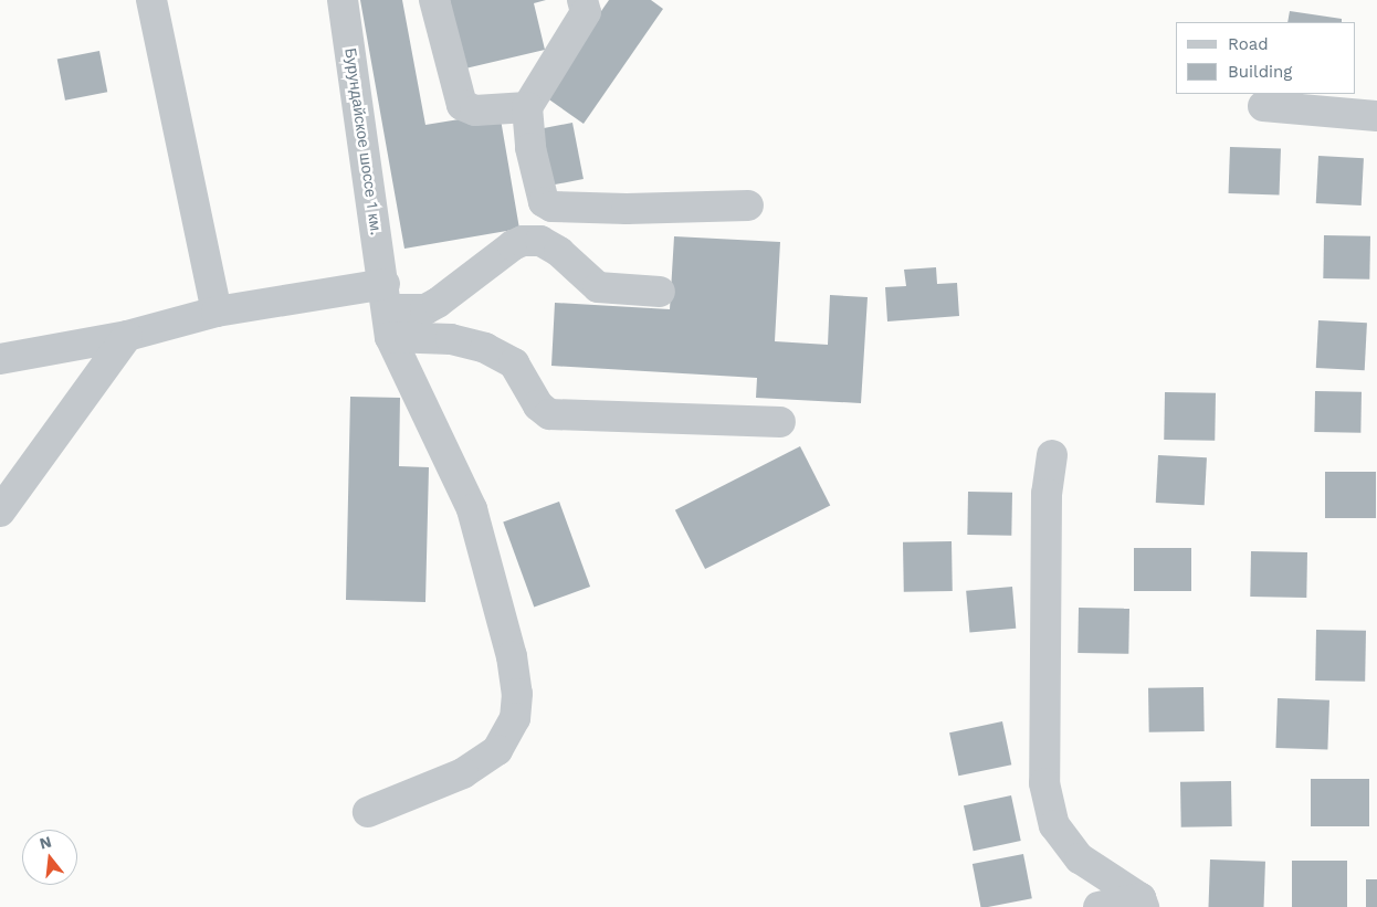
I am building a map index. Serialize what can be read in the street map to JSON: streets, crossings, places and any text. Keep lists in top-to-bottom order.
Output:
{
  "streets": {
    "street": ["Бурундайское шоссе 1 км."]
  },
  "legend": ["Road", "Building"],
  "north": "top"
}
